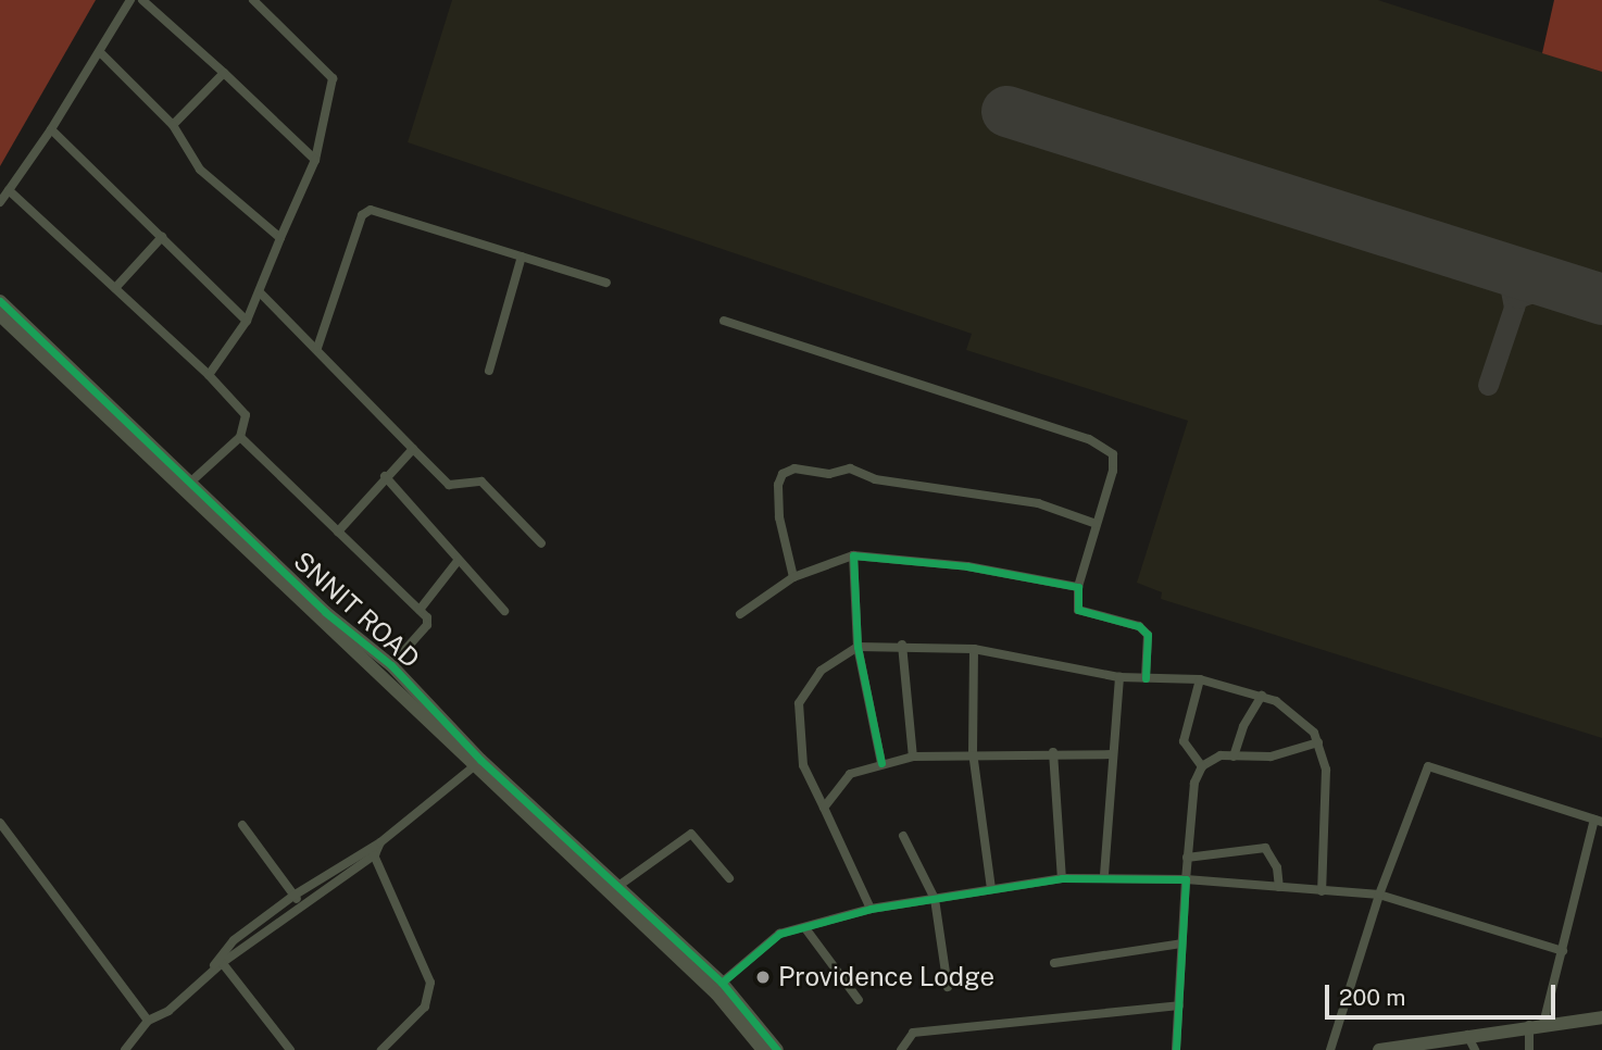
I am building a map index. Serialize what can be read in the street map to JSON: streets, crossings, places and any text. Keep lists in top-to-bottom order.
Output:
{
  "streets": {
    "street": ["SNNIT ROAD"]
  },
  "places": ["Providence Lodge"],
  "scale_bar": "200 m"
}
